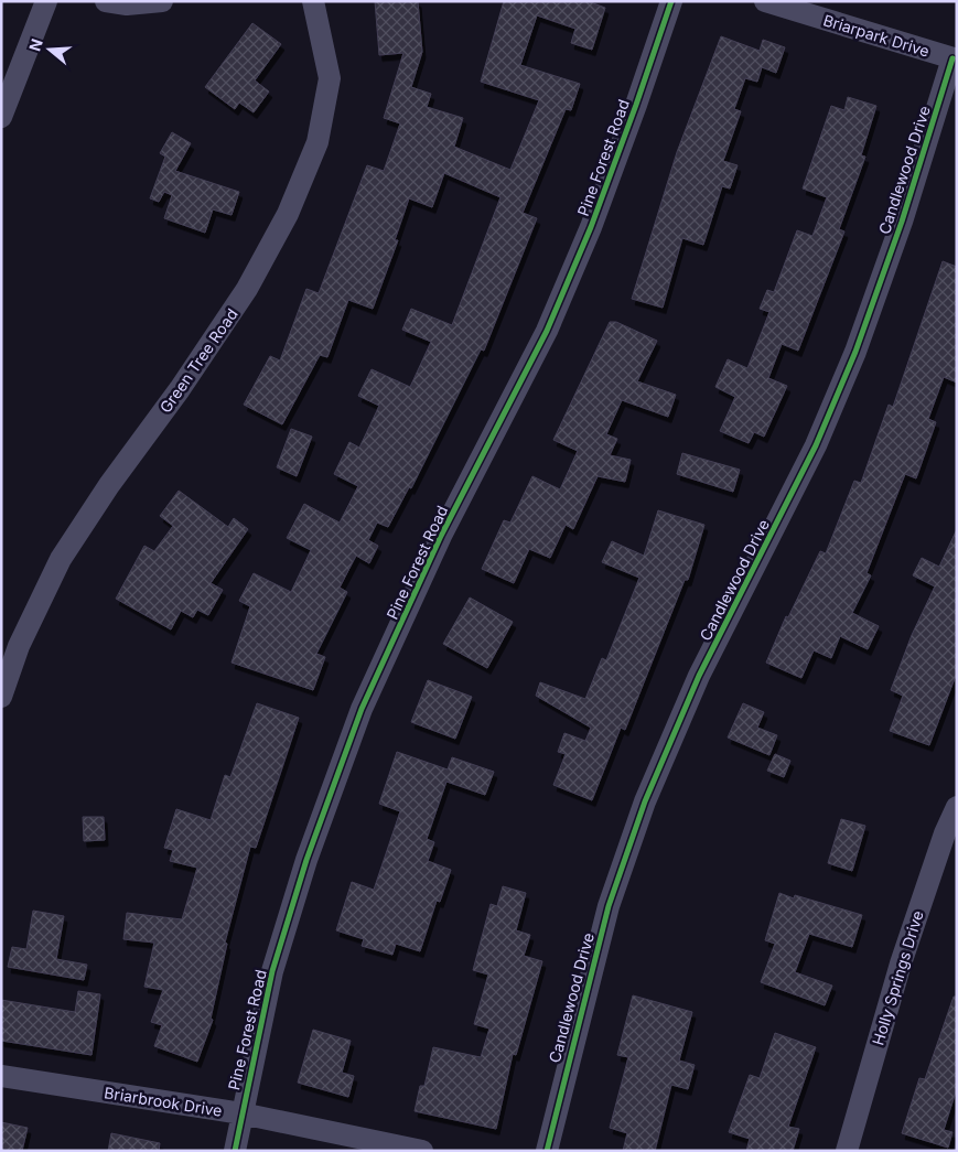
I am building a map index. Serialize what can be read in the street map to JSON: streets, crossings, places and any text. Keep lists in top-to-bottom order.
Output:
{
  "streets": {
    "street": [
      "Briarpark Drive",
      "Pine Forest Road",
      "Candlewood Drive",
      "Green Tree Road",
      "Holly Springs Drive",
      "Briarbrook Drive"
    ]
  },
  "crossings": [
    ["Briarpark Drive", "Candlewood Drive"],
    ["Pine Forest Road", "Briarbrook Drive"]
  ],
  "north": "left"
}
